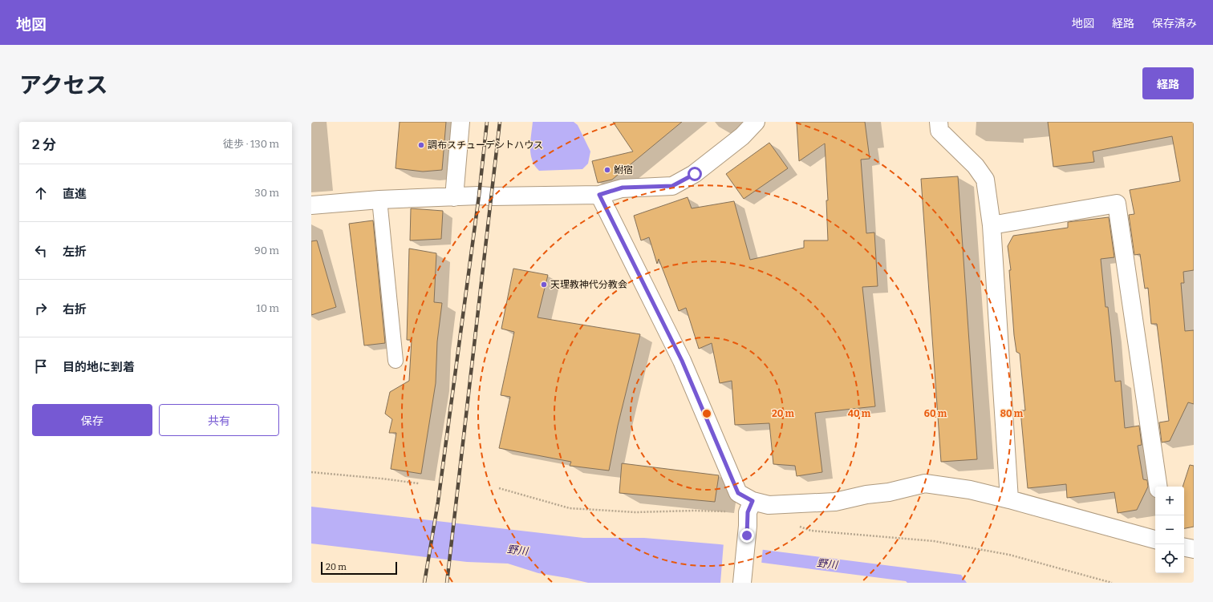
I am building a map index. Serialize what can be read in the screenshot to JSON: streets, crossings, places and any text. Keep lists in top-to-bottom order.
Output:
{
  "water": ["野川"],
  "places": ["調布スチューデントハウス", "鮒宿", "天理教神代分教会"],
  "scale_bar": "20 m",
  "page": {
    "header": "地図",
    "nav": ["地図", "経路", "保存済み"],
    "title": "アクセス",
    "buttons": [
      "経路",
      ["保存", "共有"]
    ],
    "heading": ["2 分", "徒歩 · 130 m"],
    "list": [
      ["直進", "30 m"],
      ["左折", "90 m"],
      ["右折", "10 m"],
      "目的地に到着"
    ],
    "map_buttons": ["+", "−"],
    "scale": "20 m"
  },
  "rings": [
    "20 m",
    "40 m",
    "60 m",
    "80 m"
  ]
}
